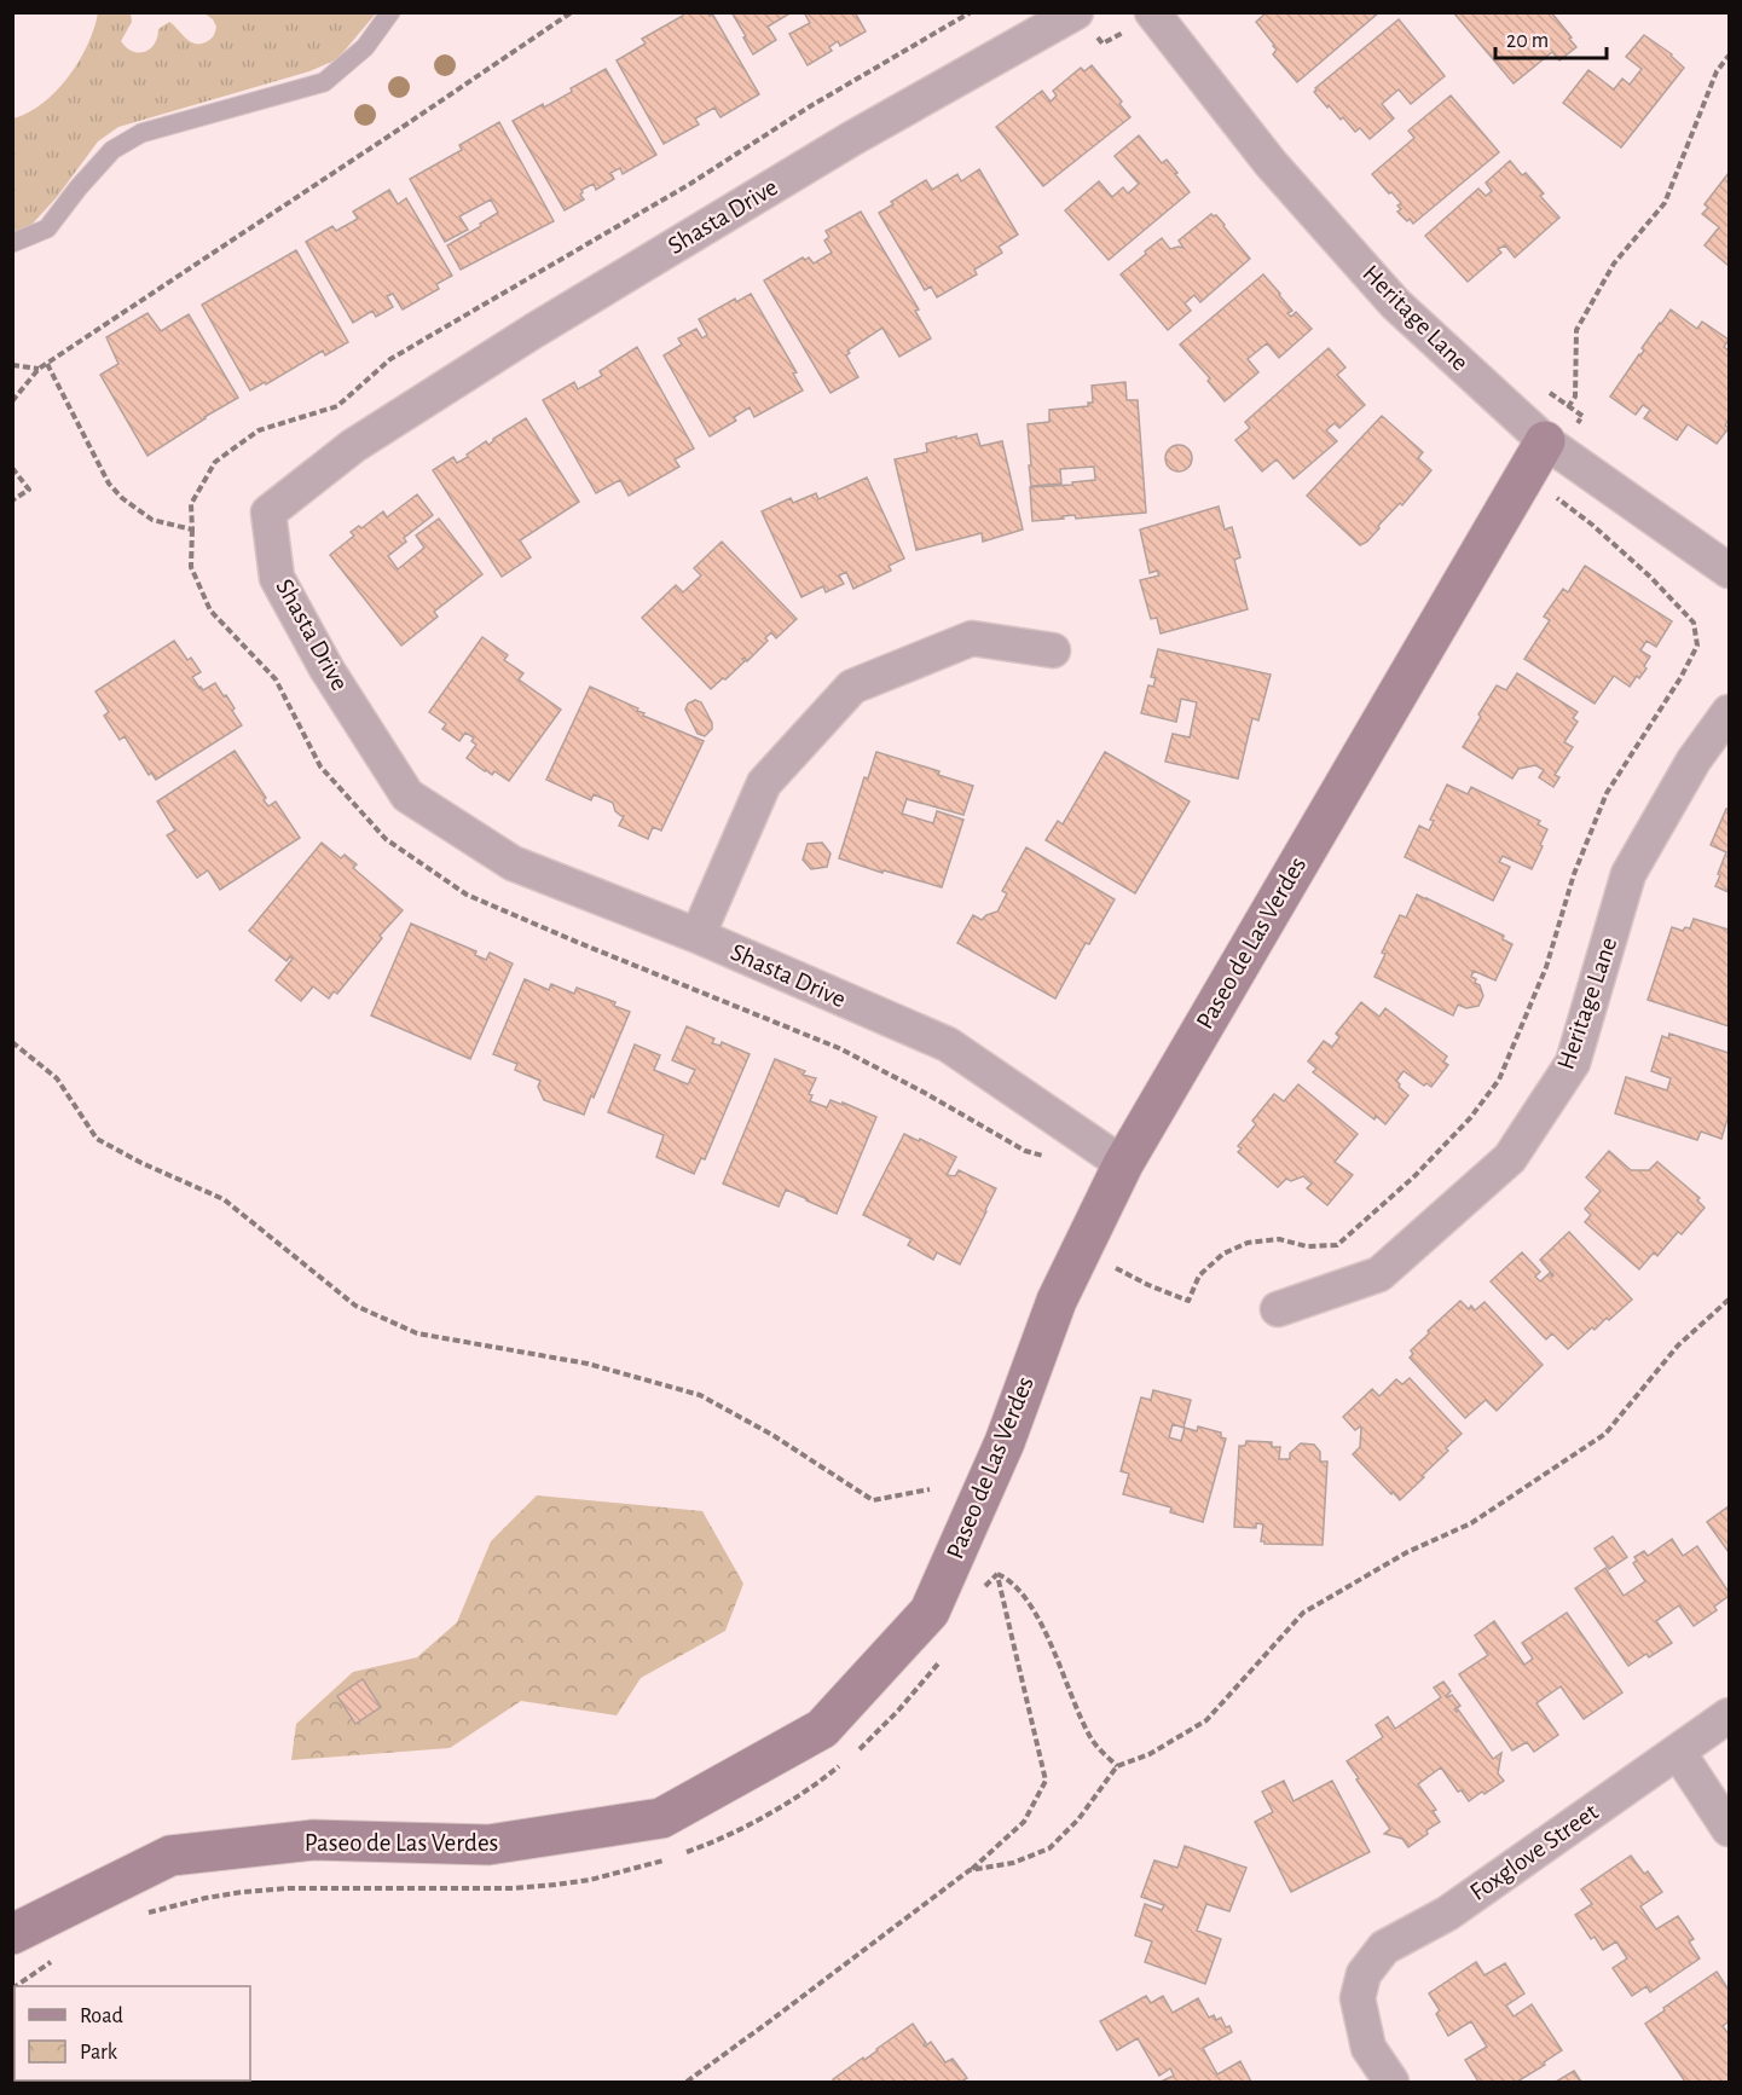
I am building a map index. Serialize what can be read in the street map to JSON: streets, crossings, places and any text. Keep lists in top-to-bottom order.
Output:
{
  "streets": {
    "street": [
      "Shasta Drive",
      "Heritage Lane",
      "Paseo de Las Verdes",
      "Foxglove Street"
    ]
  },
  "crossings": [
    ["Shasta Drive", "Paseo de Las Verdes"],
    ["Heritage Lane", "Paseo de Las Verdes"]
  ],
  "legend": ["Road", "Park"],
  "scale_bar": "20 m"
}
